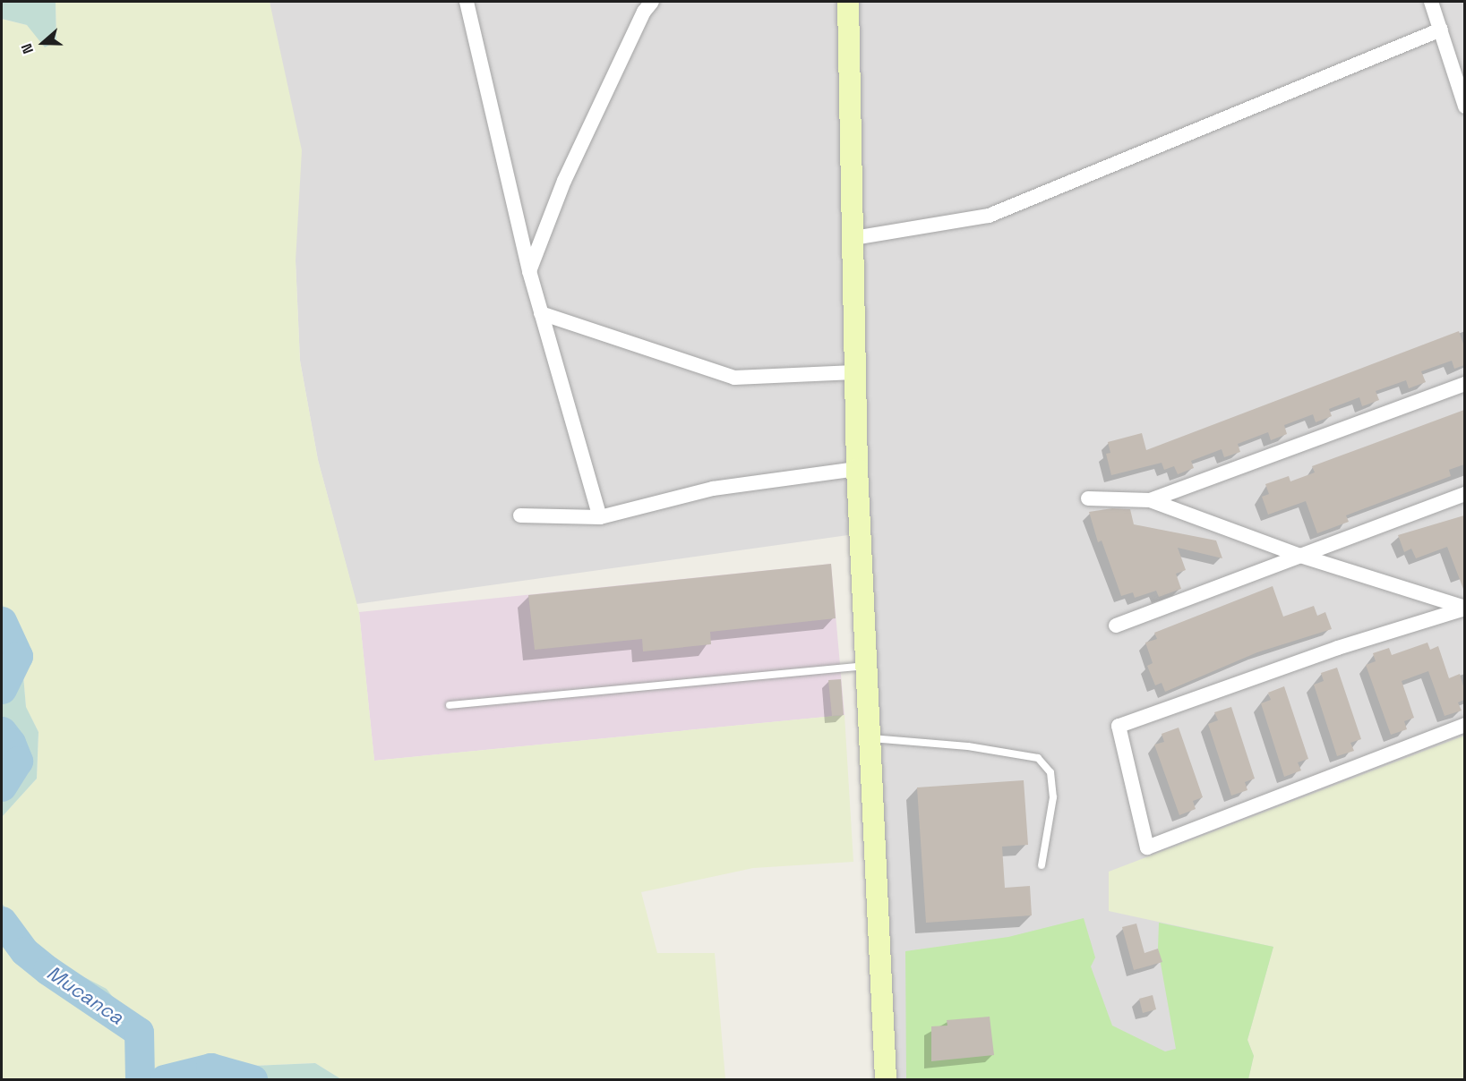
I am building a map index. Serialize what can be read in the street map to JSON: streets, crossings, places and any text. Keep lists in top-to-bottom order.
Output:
{
  "water": ["Mucanca"],
  "north": "left"
}
